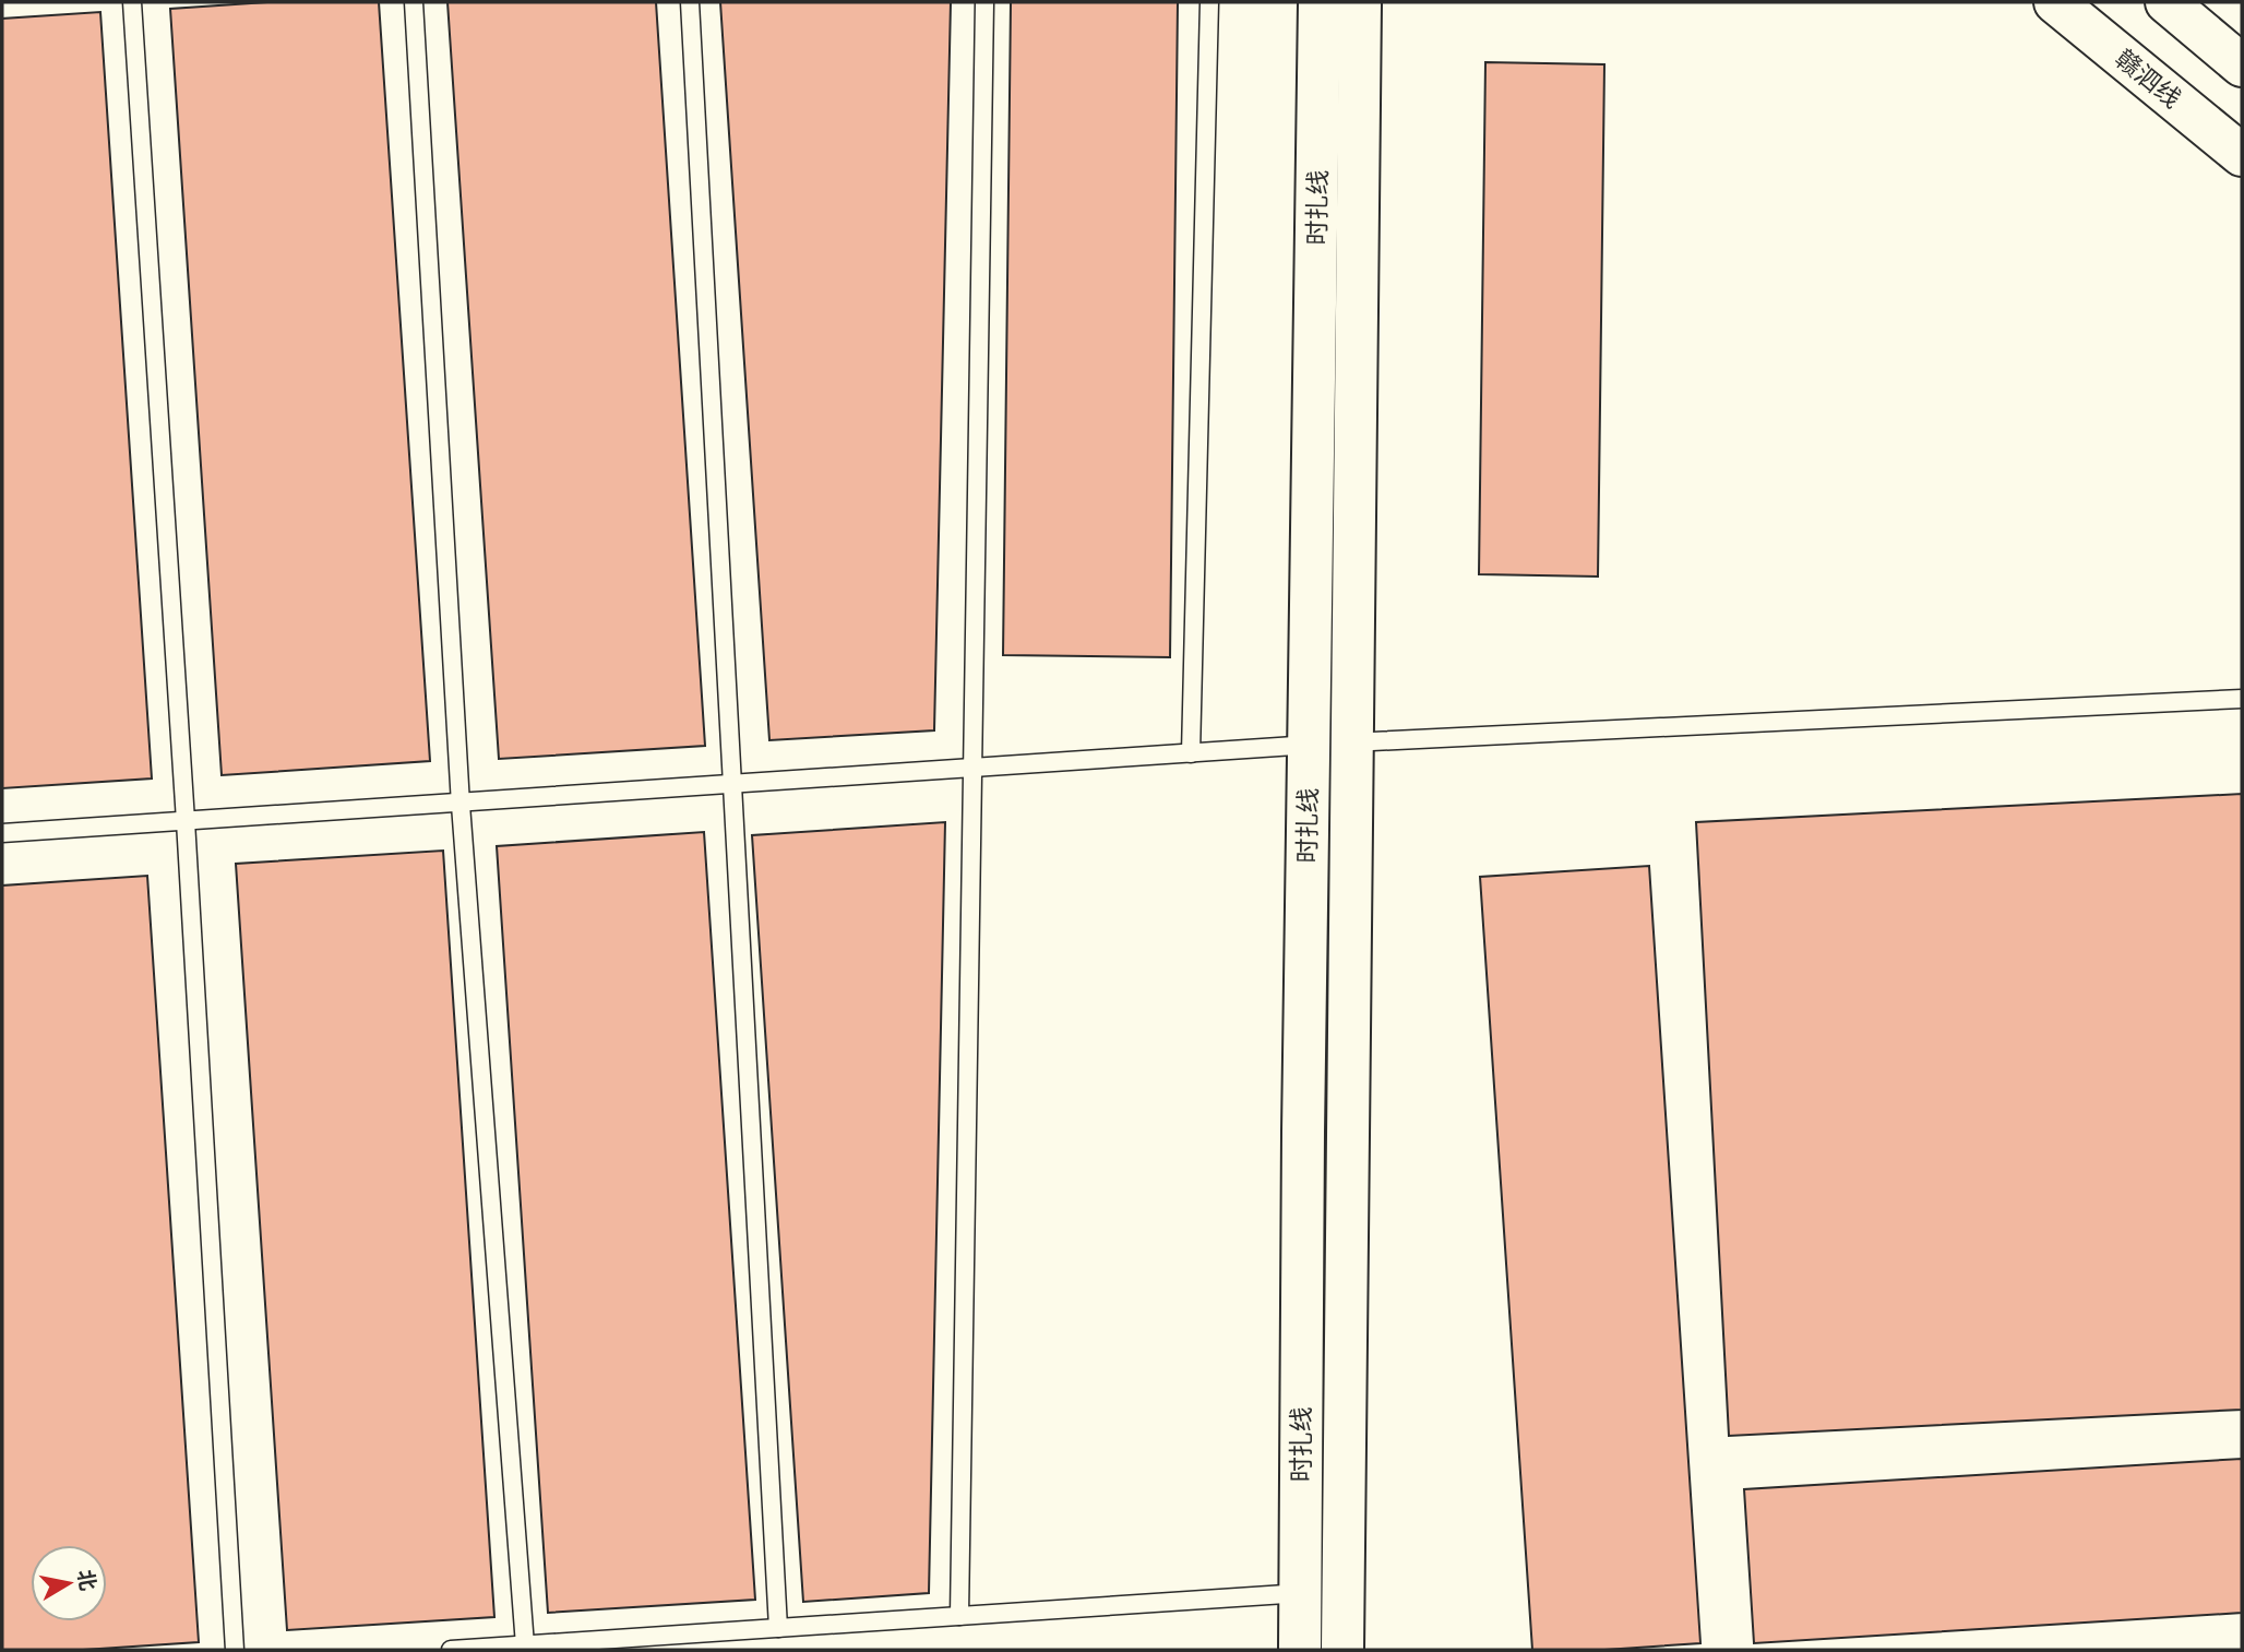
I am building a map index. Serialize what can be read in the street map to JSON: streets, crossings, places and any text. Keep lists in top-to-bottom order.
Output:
{
  "streets": {
    "main road": ["赣泗线", "时扎线"]
  },
  "north": "right"
}
